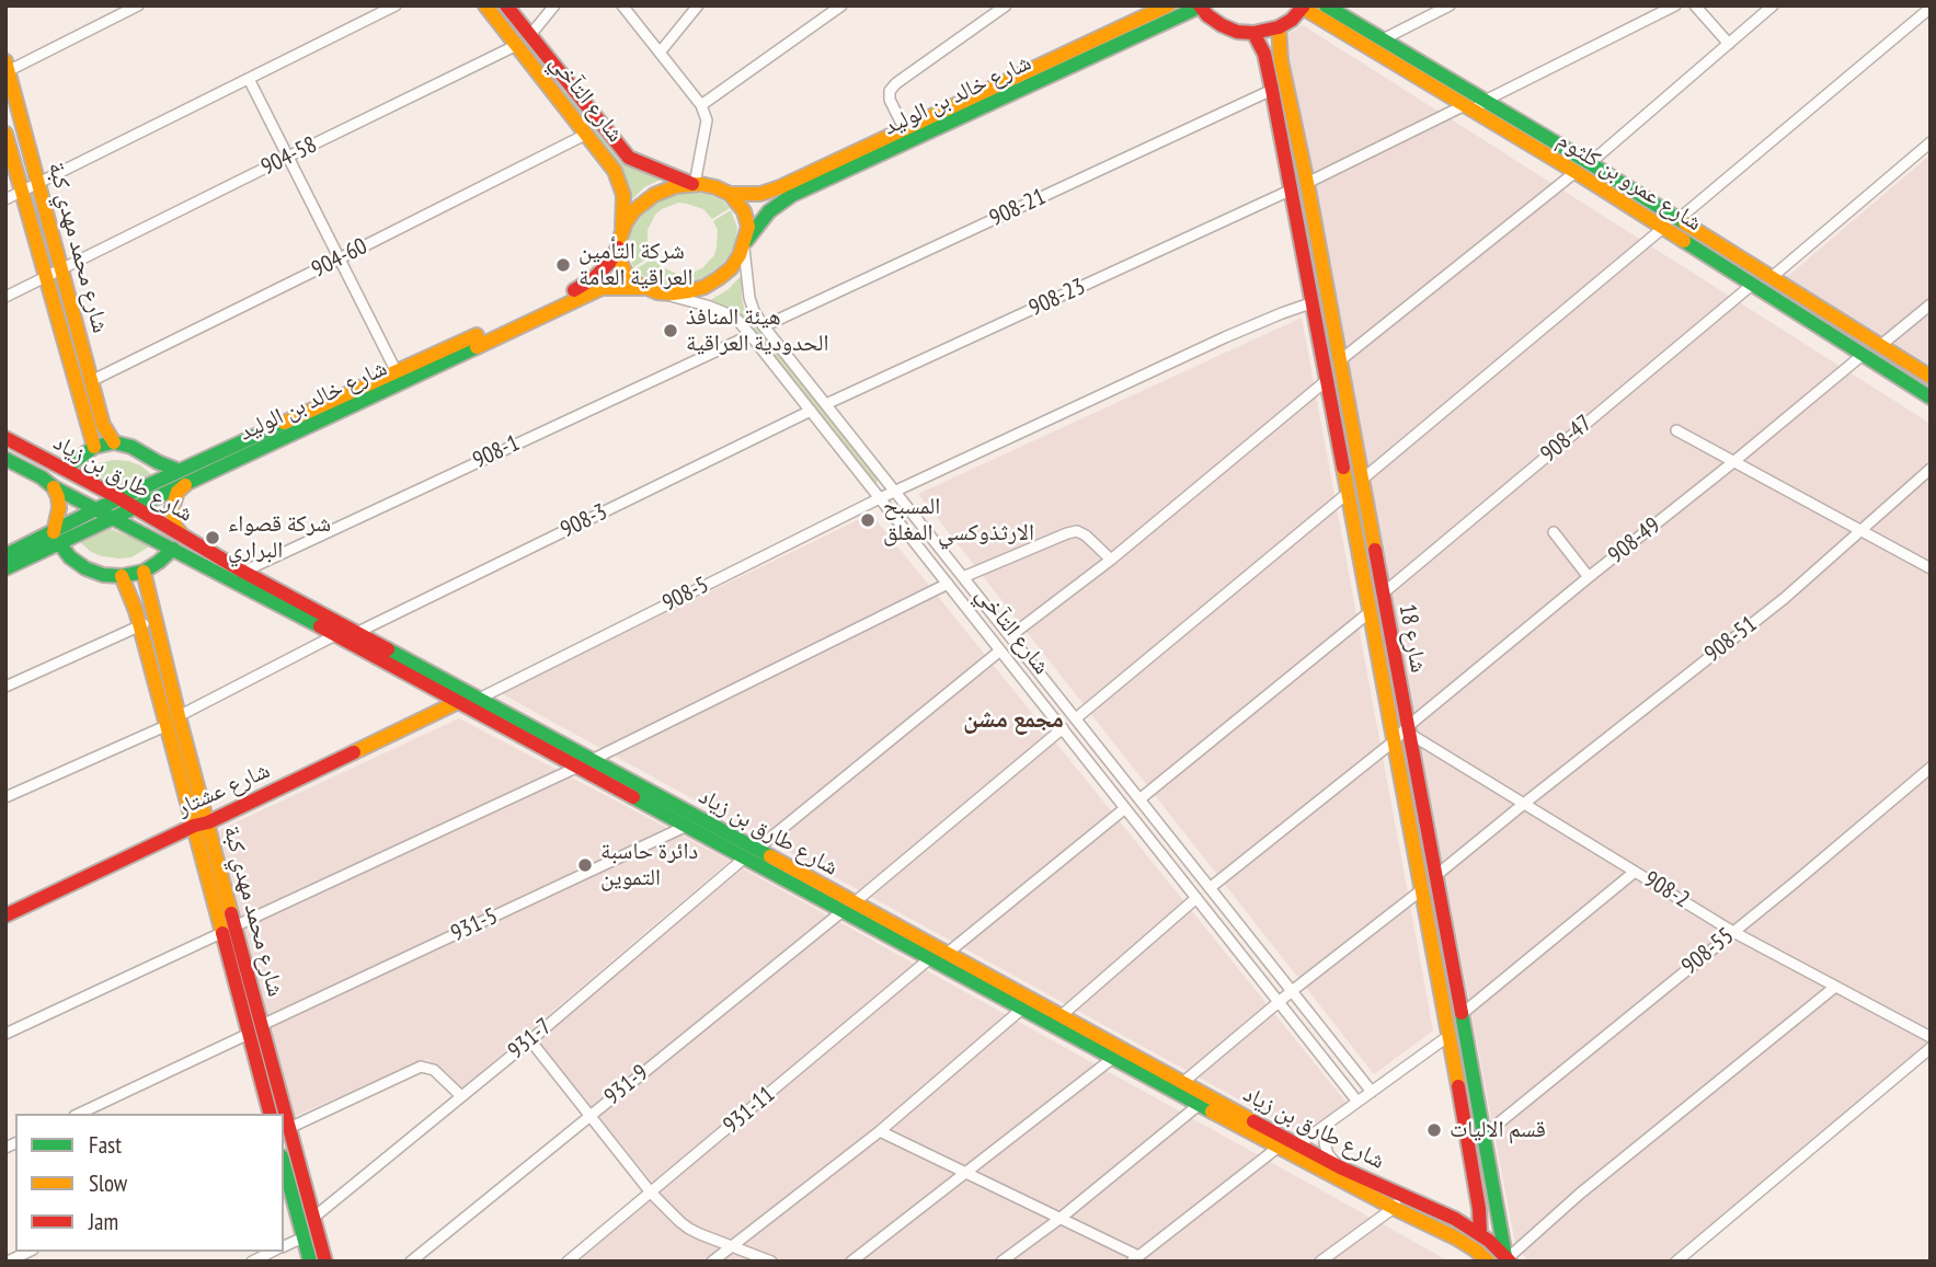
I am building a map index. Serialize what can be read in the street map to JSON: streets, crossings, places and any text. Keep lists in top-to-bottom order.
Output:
{
  "streets": {
    "street": [
      "شارع خالد بن الوليد",
      "شارع التآخي",
      "904-58",
      "شارع عمرو بن كلثوم",
      "908-21",
      "شارع محمد مهدي كبة",
      "904-60",
      "908-23",
      "908-47",
      "908-1",
      "شارع طارق بن زياد",
      "908-3",
      "908-49",
      "908-5",
      "شارع 18",
      "908-51",
      "شارع عشتار",
      "908-2",
      "931-5",
      "908-55",
      "931-7",
      "931-9",
      "931-11"
    ]
  },
  "crossings": [
    ["شارع خالد بن الوليد", "شارع التآخي"],
    ["شارع خالد بن الوليد", "شارع طارق بن زياد"],
    ["شارع التآخي", "904-58"],
    ["شارع التآخي", "908-21"],
    ["شارع التآخي", "904-60"],
    ["شارع التآخي", "908-23"],
    ["شارع التآخي", "908-1"],
    ["شارع التآخي", "908-3"],
    ["شارع التآخي", "908-49"],
    ["شارع التآخي", "908-5"],
    ["شارع التآخي", "931-7"],
    ["شارع التآخي", "931-9"],
    ["904-58", "شارع محمد مهدي كبة"],
    ["شارع عمرو بن كلثوم", "908-47"],
    ["شارع عمرو بن كلثوم", "908-49"],
    ["908-21", "شارع 18"],
    ["شارع محمد مهدي كبة", "904-60"],
    ["شارع محمد مهدي كبة", "شارع عشتار"],
    ["شارع محمد مهدي كبة", "931-5"],
    ["شارع محمد مهدي كبة", "931-7"],
    ["908-23", "شارع 18"],
    ["908-47", "شارع 18"],
    ["908-1", "شارع طارق بن زياد"],
    ["شارع طارق بن زياد", "908-3"],
    ["شارع طارق بن زياد", "908-5"],
    ["شارع طارق بن زياد", "شارع 18"],
    ["شارع طارق بن زياد", "شارع عشتار"],
    ["شارع طارق بن زياد", "931-5"],
    ["شارع طارق بن زياد", "931-7"],
    ["شارع طارق بن زياد", "931-9"],
    ["شارع طارق بن زياد", "931-11"],
    ["908-49", "شارع 18"],
    ["908-49", "908-2"],
    ["908-5", "شارع 18"],
    ["شارع 18", "908-51"],
    ["شارع 18", "908-2"],
    ["شارع 18", "908-55"],
    ["908-51", "908-2"],
    ["908-2", "908-55"]
  ],
  "districts": ["مجمع مشن"],
  "places": [
    "شركة التأمين العراقية العامة",
    "هيئة المنافذ الحدودية العراقية",
    "المسبح الارثذوكسي المغلق",
    "شركة قصواء البراري",
    "دائرة حاسبة التموين",
    "قسم الاليات"
  ],
  "legend": ["Fast", "Slow", "Jam"]
}
